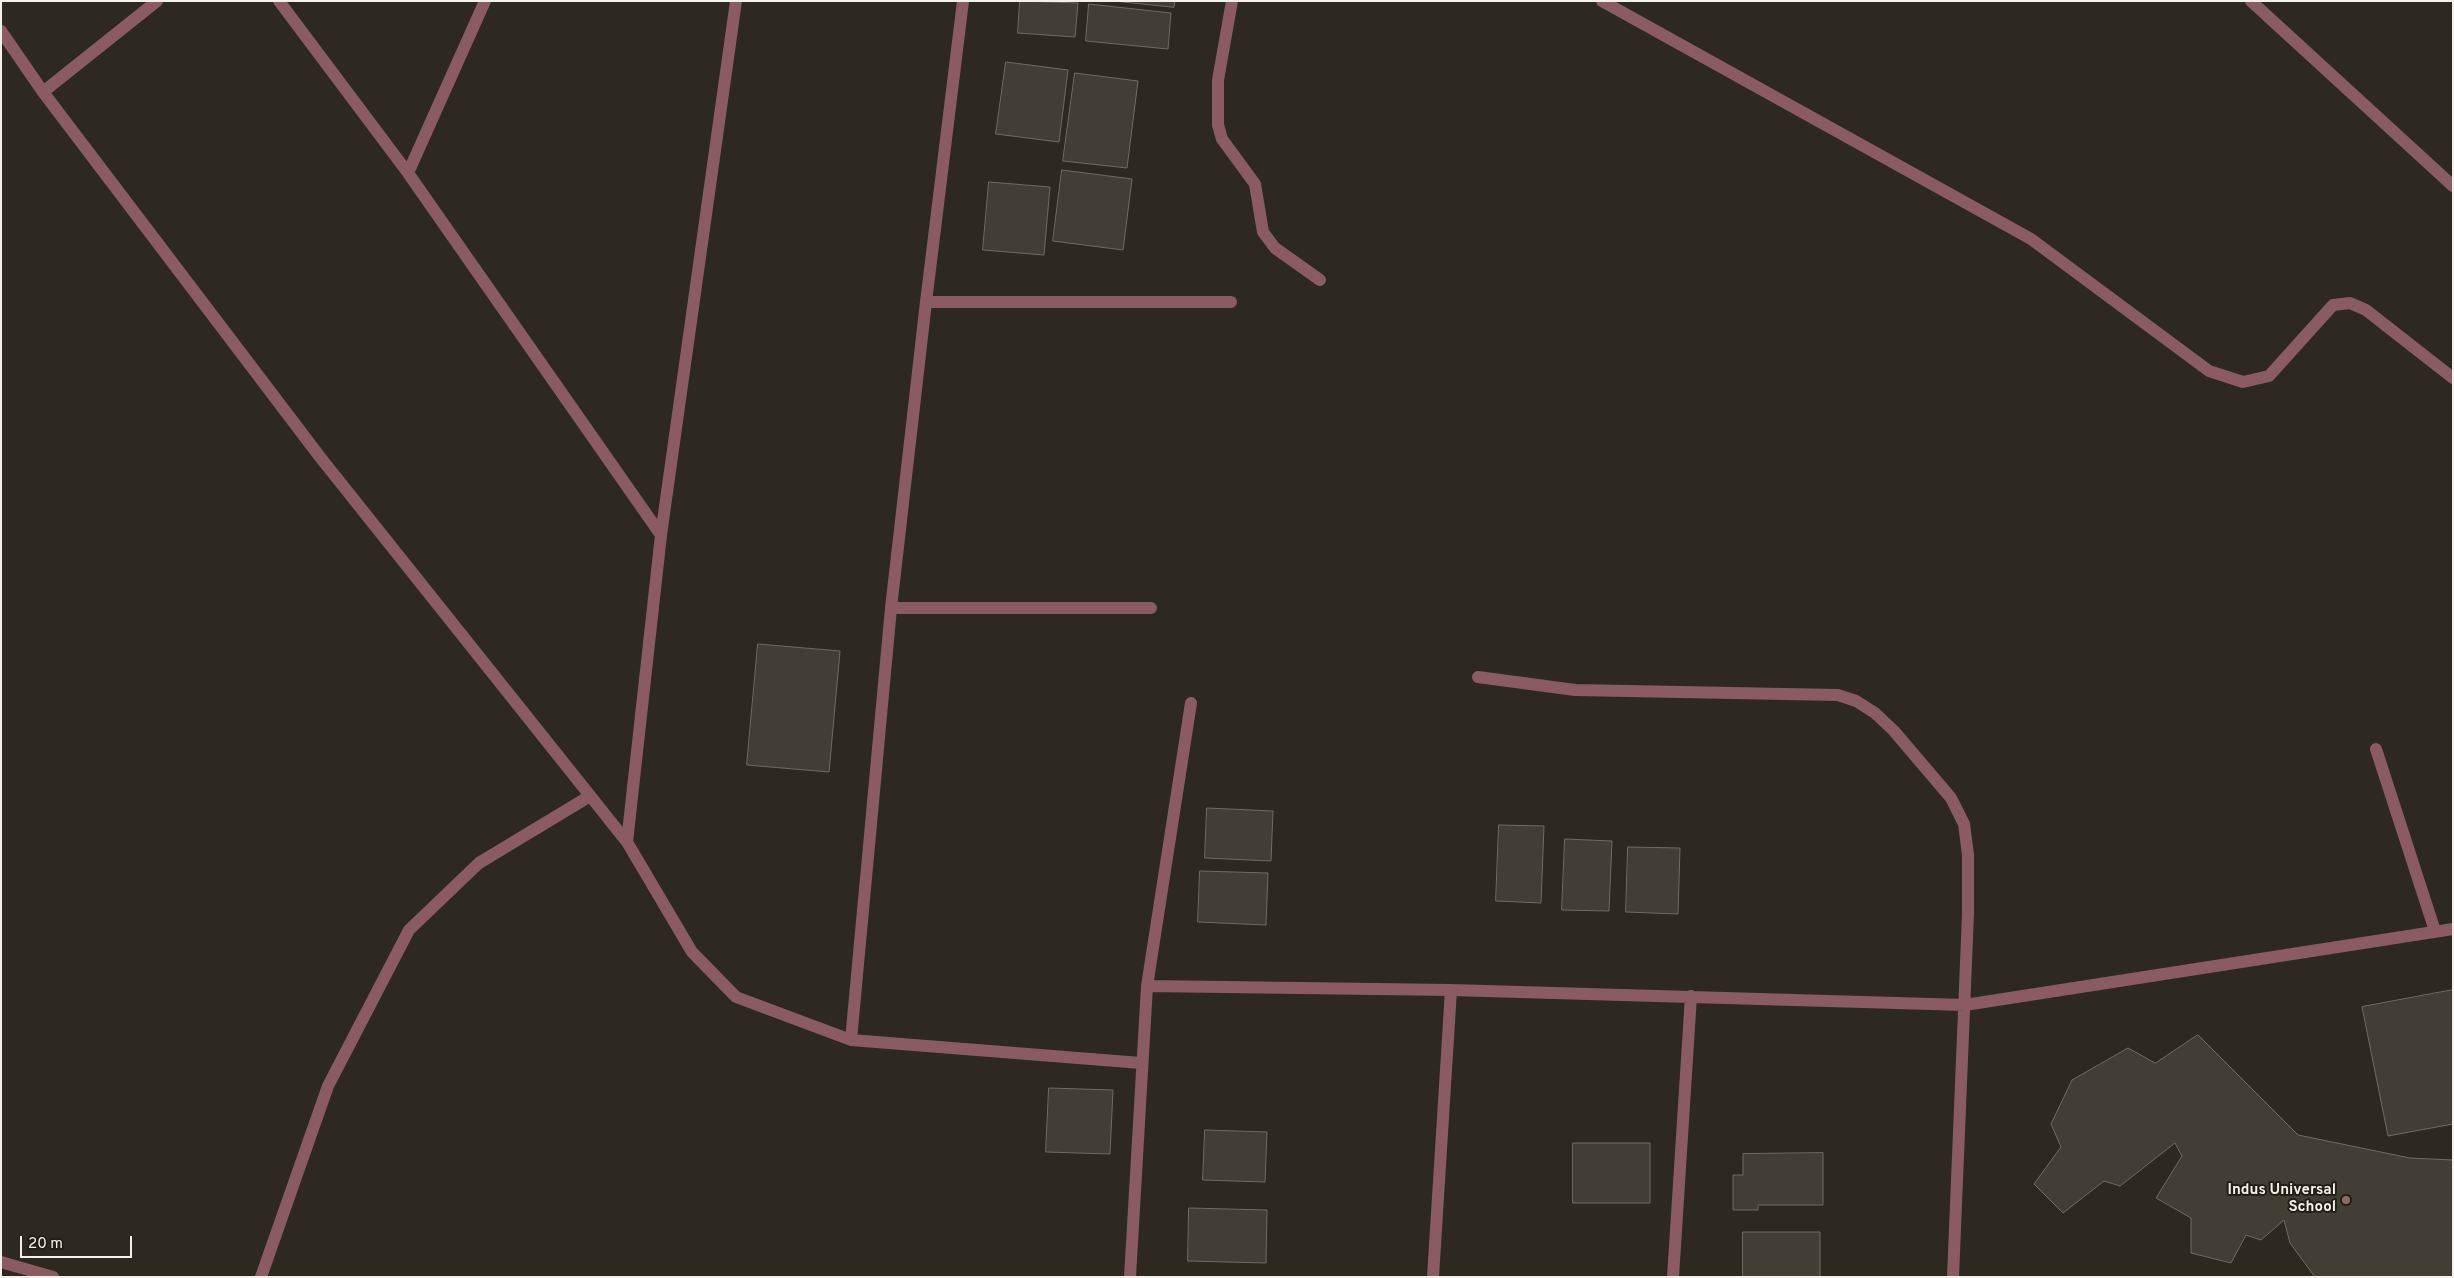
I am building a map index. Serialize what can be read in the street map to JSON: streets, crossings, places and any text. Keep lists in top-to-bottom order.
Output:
{
  "places": ["Indus Universal School"],
  "scale_bar": "20 m"
}
